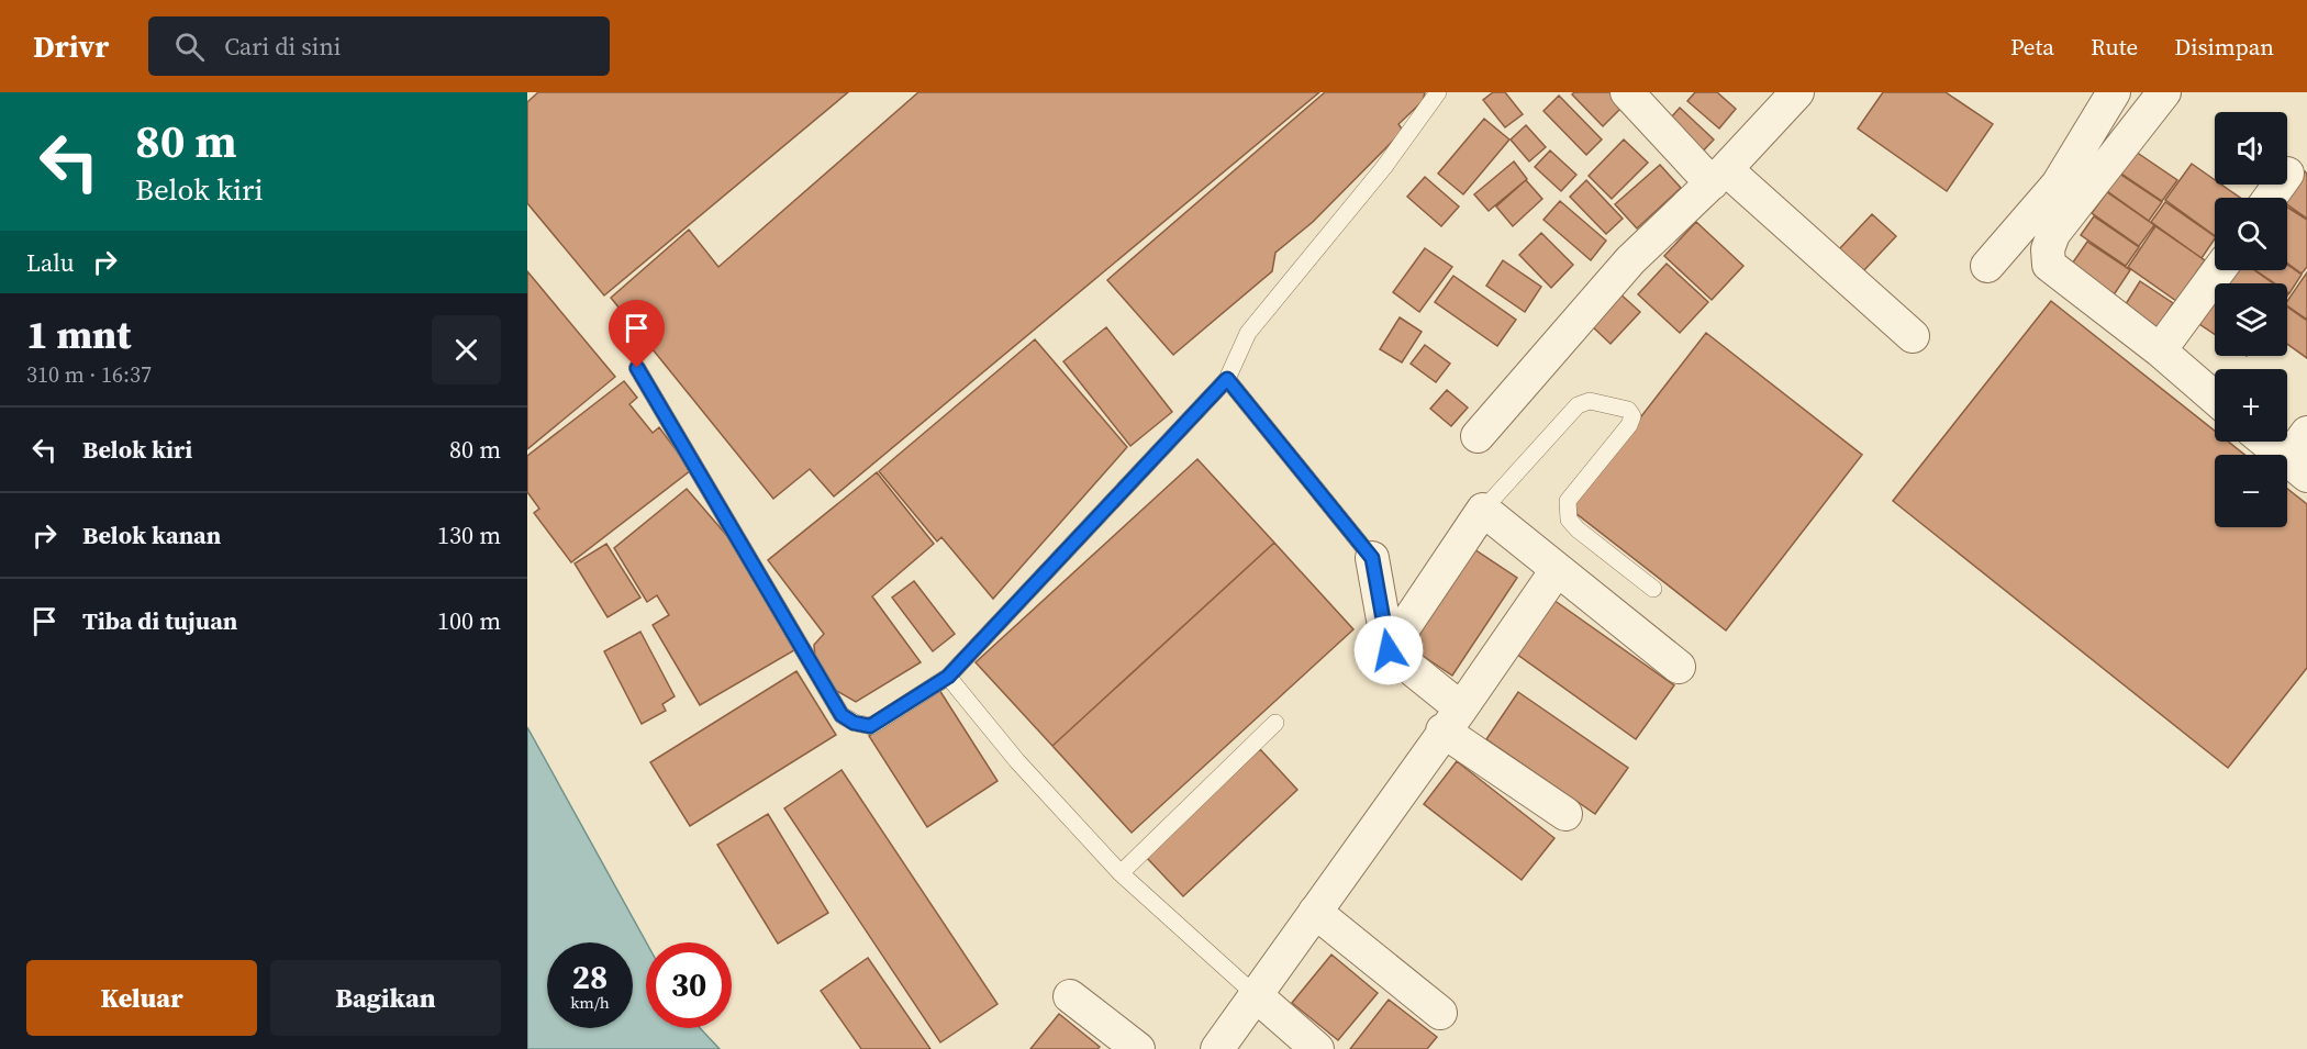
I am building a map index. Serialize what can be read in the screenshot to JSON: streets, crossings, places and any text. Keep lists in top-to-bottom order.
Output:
{
  "page": {
    "header": "Drivr",
    "search": "Cari di sini",
    "nav": ["Peta", "Rute", "Disimpan"],
    "turn": ["80 m", "Belok kiri"],
    "map_buttons": ["+", "−"],
    "then": "Lalu",
    "heading": ["1 mnt", "310 m · 16:37"],
    "list": [
      {
        "name": "Belok kiri",
        "value": "80 m"
      },
      {
        "name": "Belok kanan",
        "value": "130 m"
      },
      {
        "name": "Tiba di tujuan",
        "value": "100 m"
      }
    ],
    "speed": "28 km/h",
    "limit": "30",
    "buttons": ["Keluar", "Bagikan"]
  }
}
